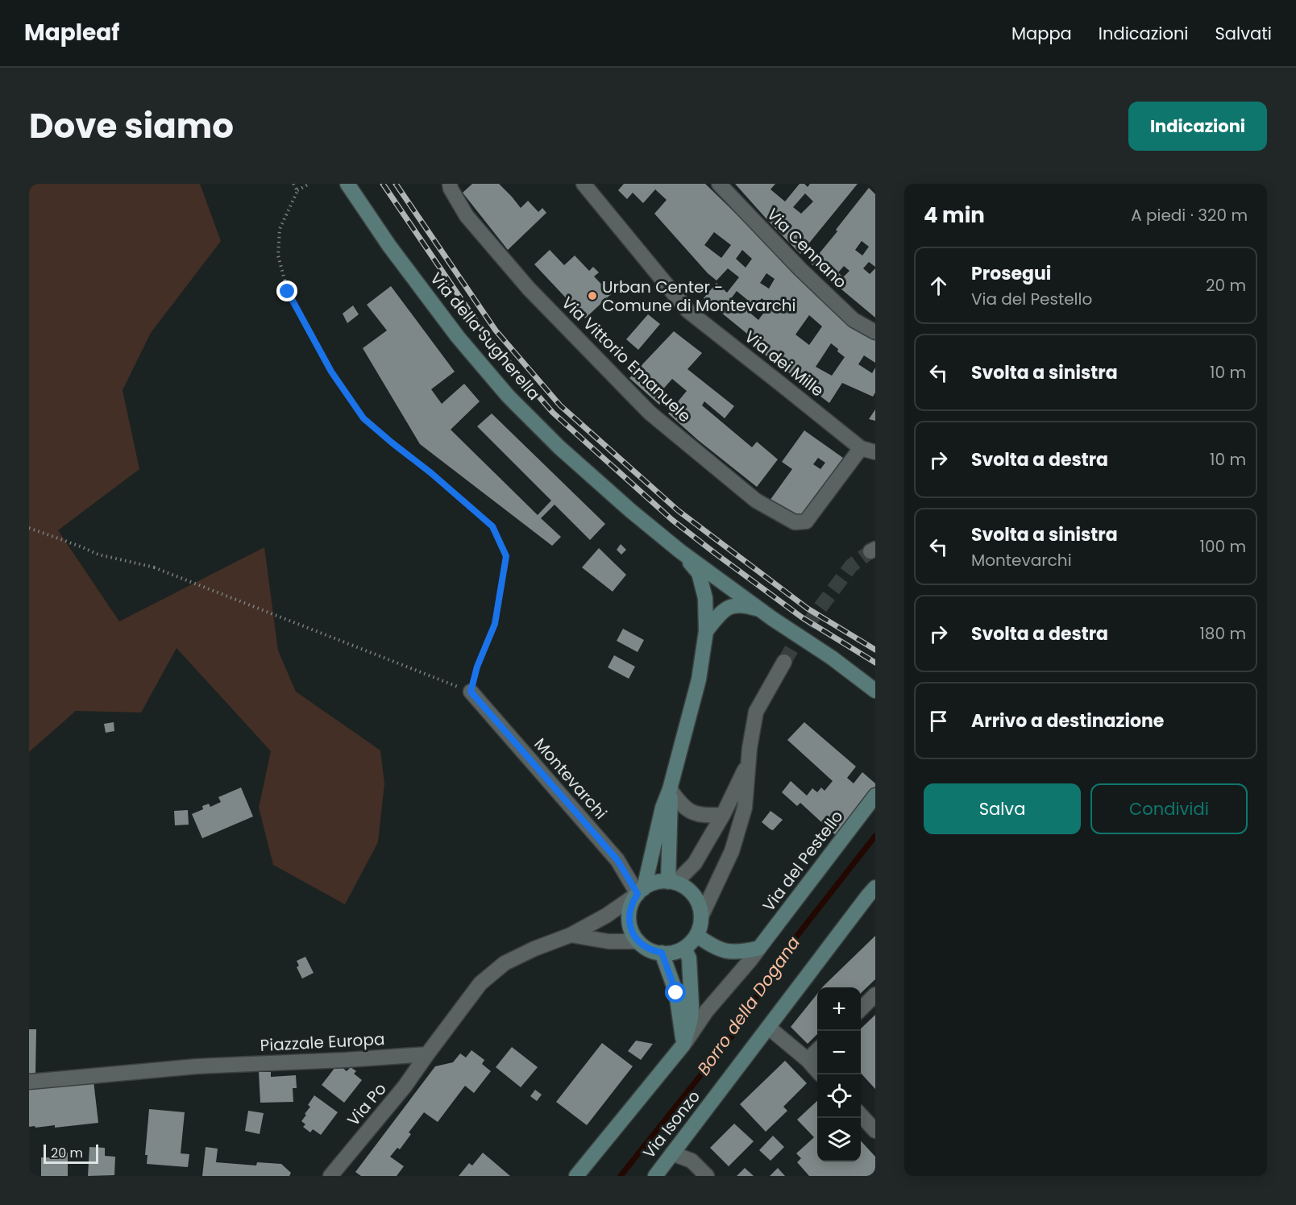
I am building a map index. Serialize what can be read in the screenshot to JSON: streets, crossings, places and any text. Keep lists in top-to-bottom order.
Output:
{
  "streets": {
    "street": [
      "Via Cennano",
      "Via della Sugherella",
      "Via Vittorio Emanuele",
      "Via dei Mille",
      "Montevarchi",
      "Via del Pestello",
      "Piazzale Europa",
      "Via Po",
      "Via Isonzo"
    ]
  },
  "crossings": [
    ["Via della Sugherella", "Montevarchi"],
    ["Via della Sugherella", "Via del Pestello"],
    ["Via Vittorio Emanuele", "Via dei Mille"],
    ["Montevarchi", "Via del Pestello"],
    ["Piazzale Europa", "Via Po"]
  ],
  "water": ["Borro della Dogana"],
  "places": ["Urban Center - Comune di Montevarchi"],
  "scale_bar": "20 m",
  "page": {
    "header": "Mapleaf",
    "nav": ["Mappa", "Indicazioni", "Salvati"],
    "title": "Dove siamo",
    "buttons": [
      "Indicazioni",
      ["Salva", "Condividi"]
    ],
    "heading": ["4 min", "A piedi · 320 m"],
    "list": [
      ["Prosegui", "Via del Pestello", "20 m"],
      ["Svolta a sinistra", "10 m"],
      ["Svolta a destra", "10 m"],
      ["Svolta a sinistra", "Montevarchi", "100 m"],
      ["Svolta a destra", "180 m"],
      "Arrivo a destinazione"
    ],
    "map_buttons": ["+", "−"],
    "scale": "20 m"
  }
}
